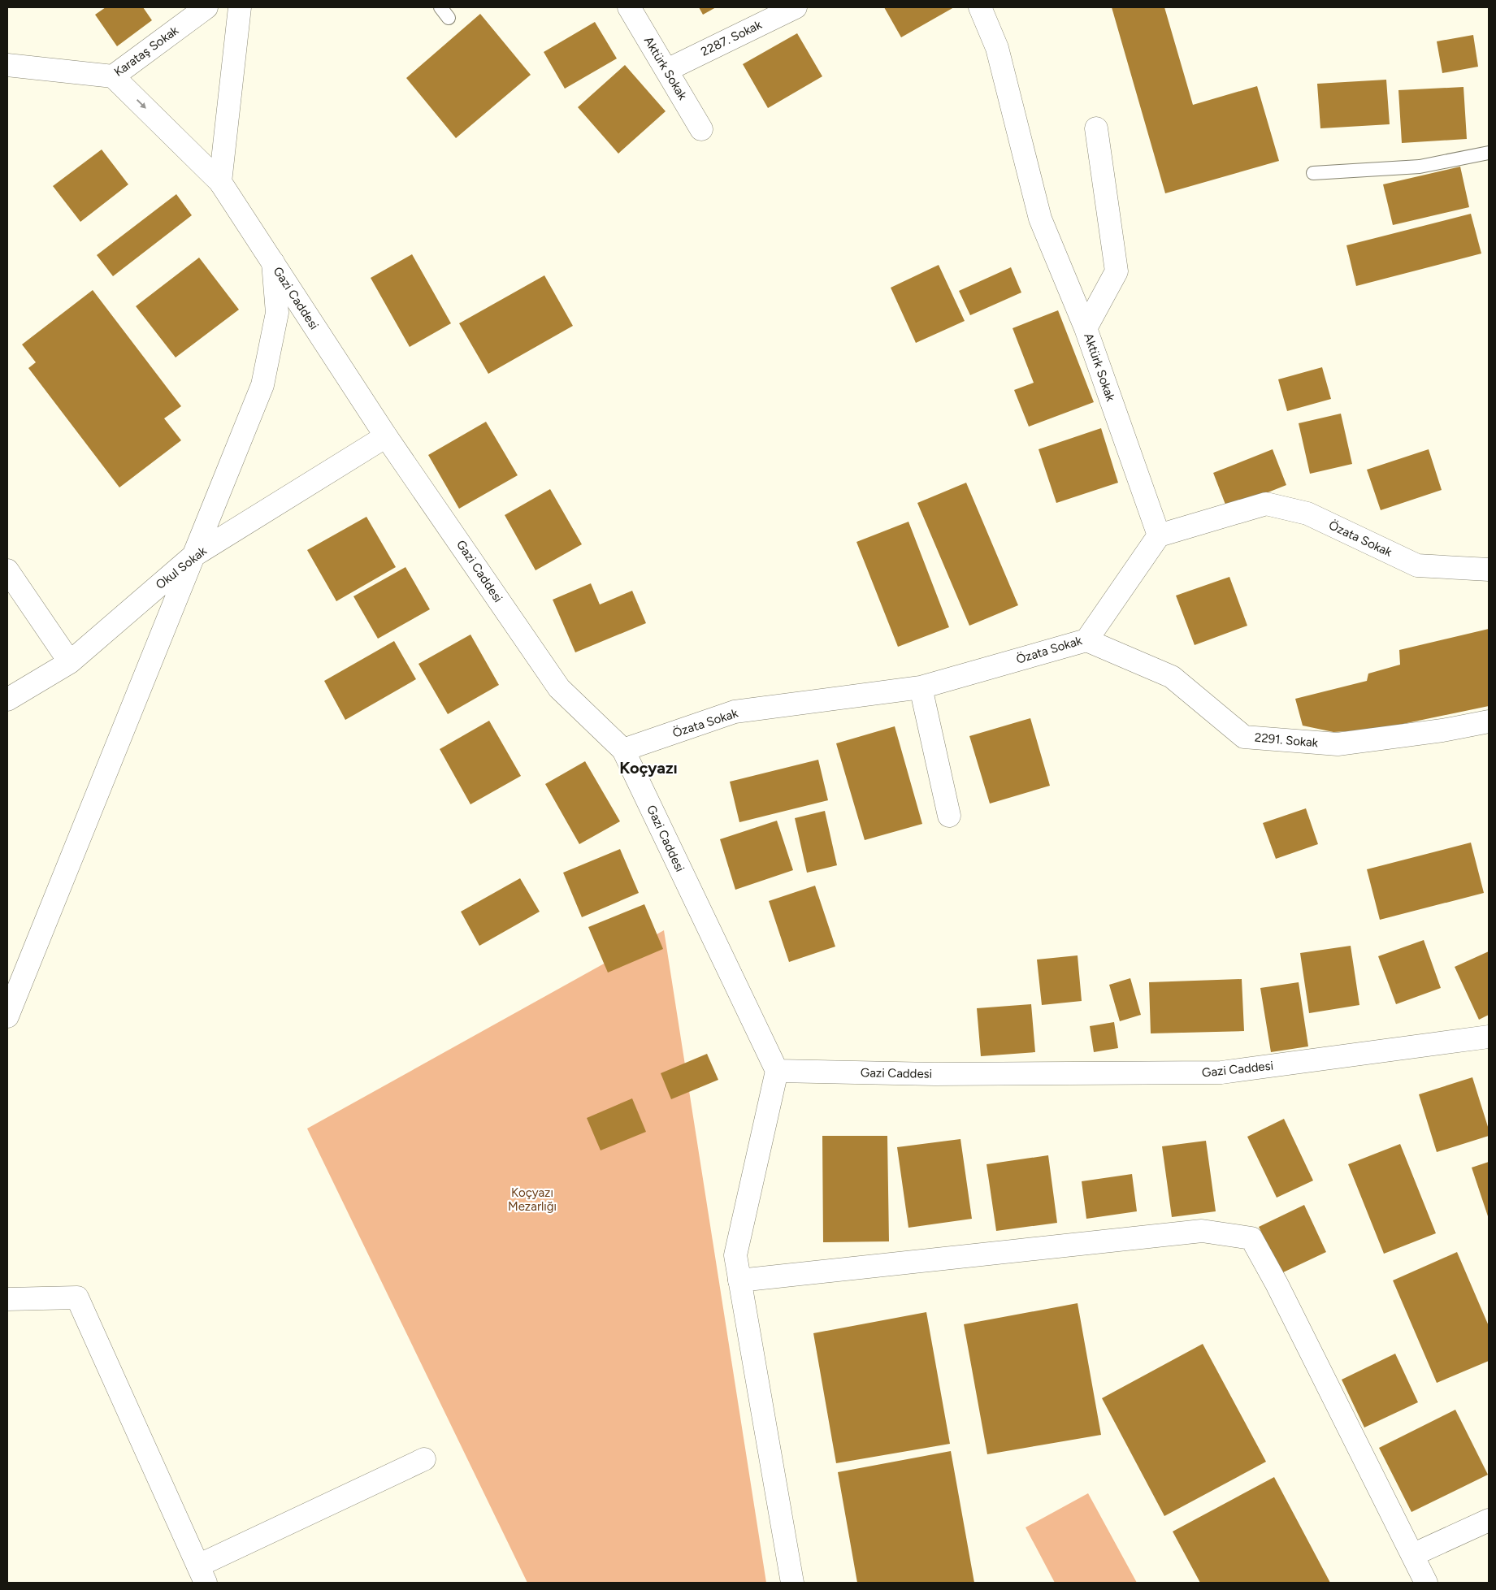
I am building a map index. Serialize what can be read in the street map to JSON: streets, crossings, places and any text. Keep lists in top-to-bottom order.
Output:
{
  "streets": {
    "street": [
      "2287. Sokak",
      "Karataş Sokak",
      "Aktürk Sokak",
      "Gazi Caddesi",
      "Özata Sokak",
      "Okul Sokak",
      "2291. Sokak"
    ]
  },
  "crossings": [
    ["2287. Sokak", "Aktürk Sokak"],
    ["Karataş Sokak", "Gazi Caddesi"],
    ["Aktürk Sokak", "Özata Sokak"],
    ["Gazi Caddesi", "Özata Sokak"],
    ["Gazi Caddesi", "Okul Sokak"],
    ["Özata Sokak", "2291. Sokak"]
  ],
  "districts": ["Koçyazı"],
  "parks": ["Koçyazı Mezarlığı"]
}
